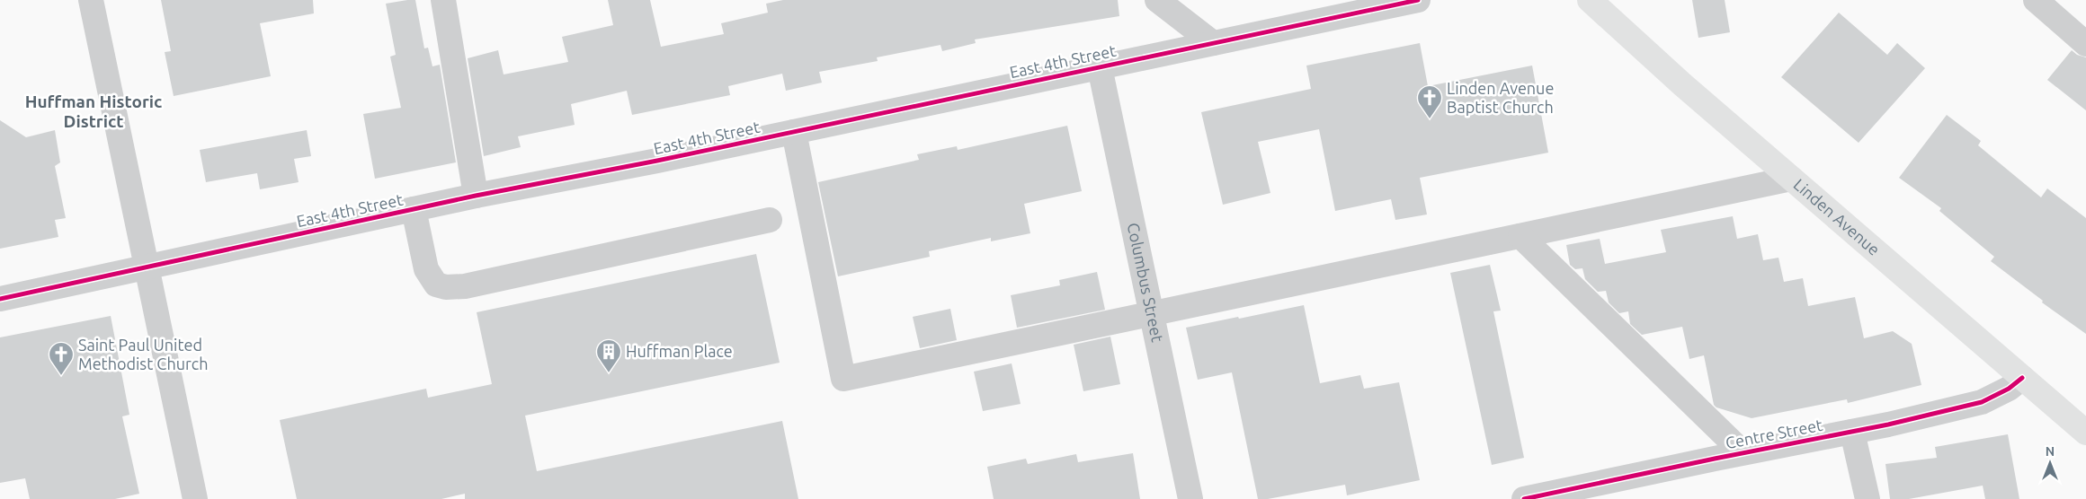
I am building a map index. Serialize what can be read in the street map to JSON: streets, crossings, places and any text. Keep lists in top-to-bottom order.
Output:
{
  "streets": {
    "main road": ["Linden Avenue"],
    "street": ["East 4th Street", "Columbus Street", "Centre Street"]
  },
  "crossings": [
    ["East 4th Street", "Columbus Street"],
    ["Linden Avenue", "Centre Street"]
  ],
  "districts": ["Huffman Historic District"],
  "places": {
    "church": ["Linden Avenue Baptist Church", "Saint Paul United Methodist Church"],
    "building": ["Huffman Place"]
  },
  "north": "top"
}
